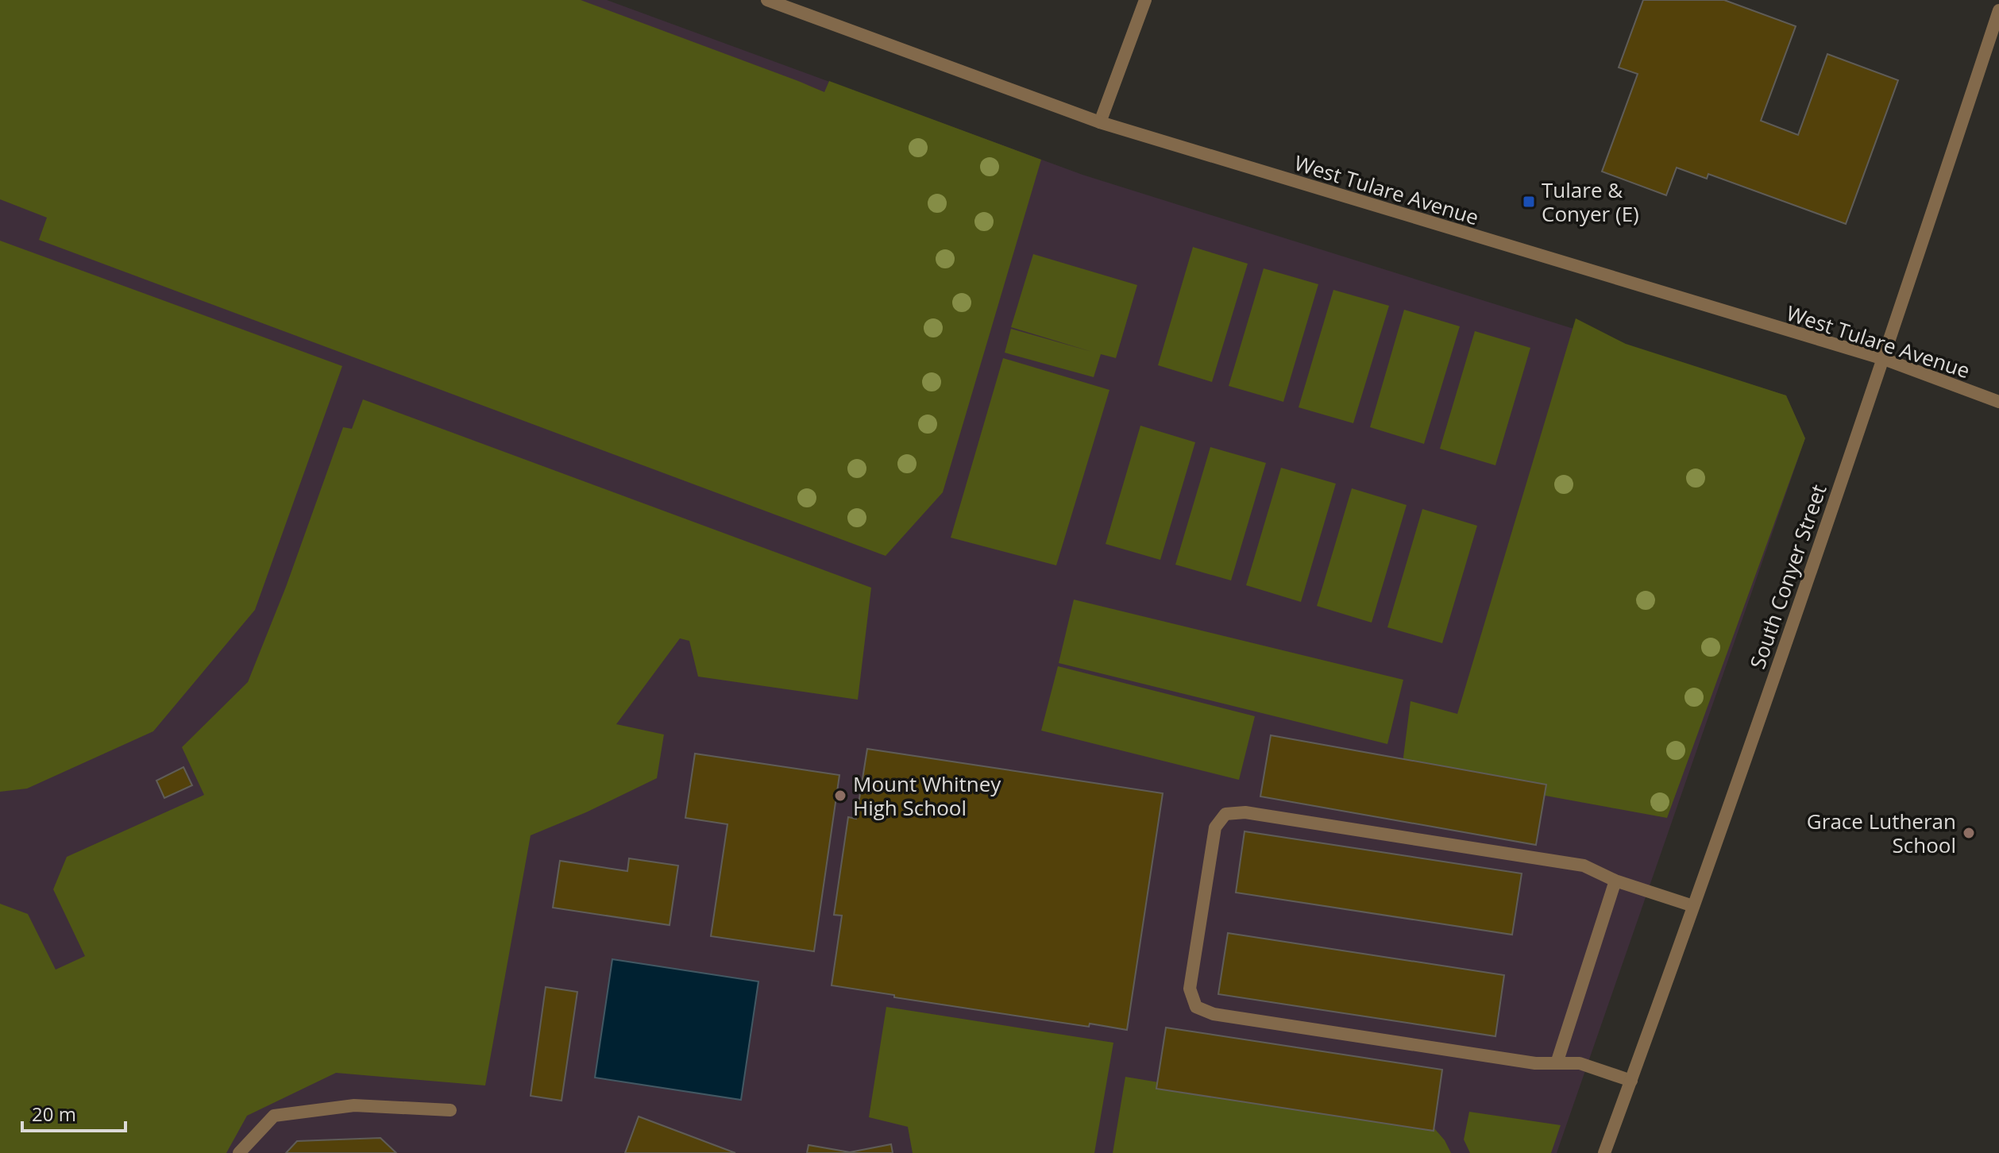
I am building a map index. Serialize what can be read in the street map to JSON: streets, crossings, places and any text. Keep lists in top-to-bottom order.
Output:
{
  "streets": {
    "street": ["West Tulare Avenue", "South Conyer Street"]
  },
  "crossings": [
    ["West Tulare Avenue", "South Conyer Street"]
  ],
  "places": {
    "transit": ["Tulare & Conyer (E)"],
    "other": ["Mount Whitney High School", "Grace Lutheran School"]
  },
  "scale_bar": "20 m"
}
